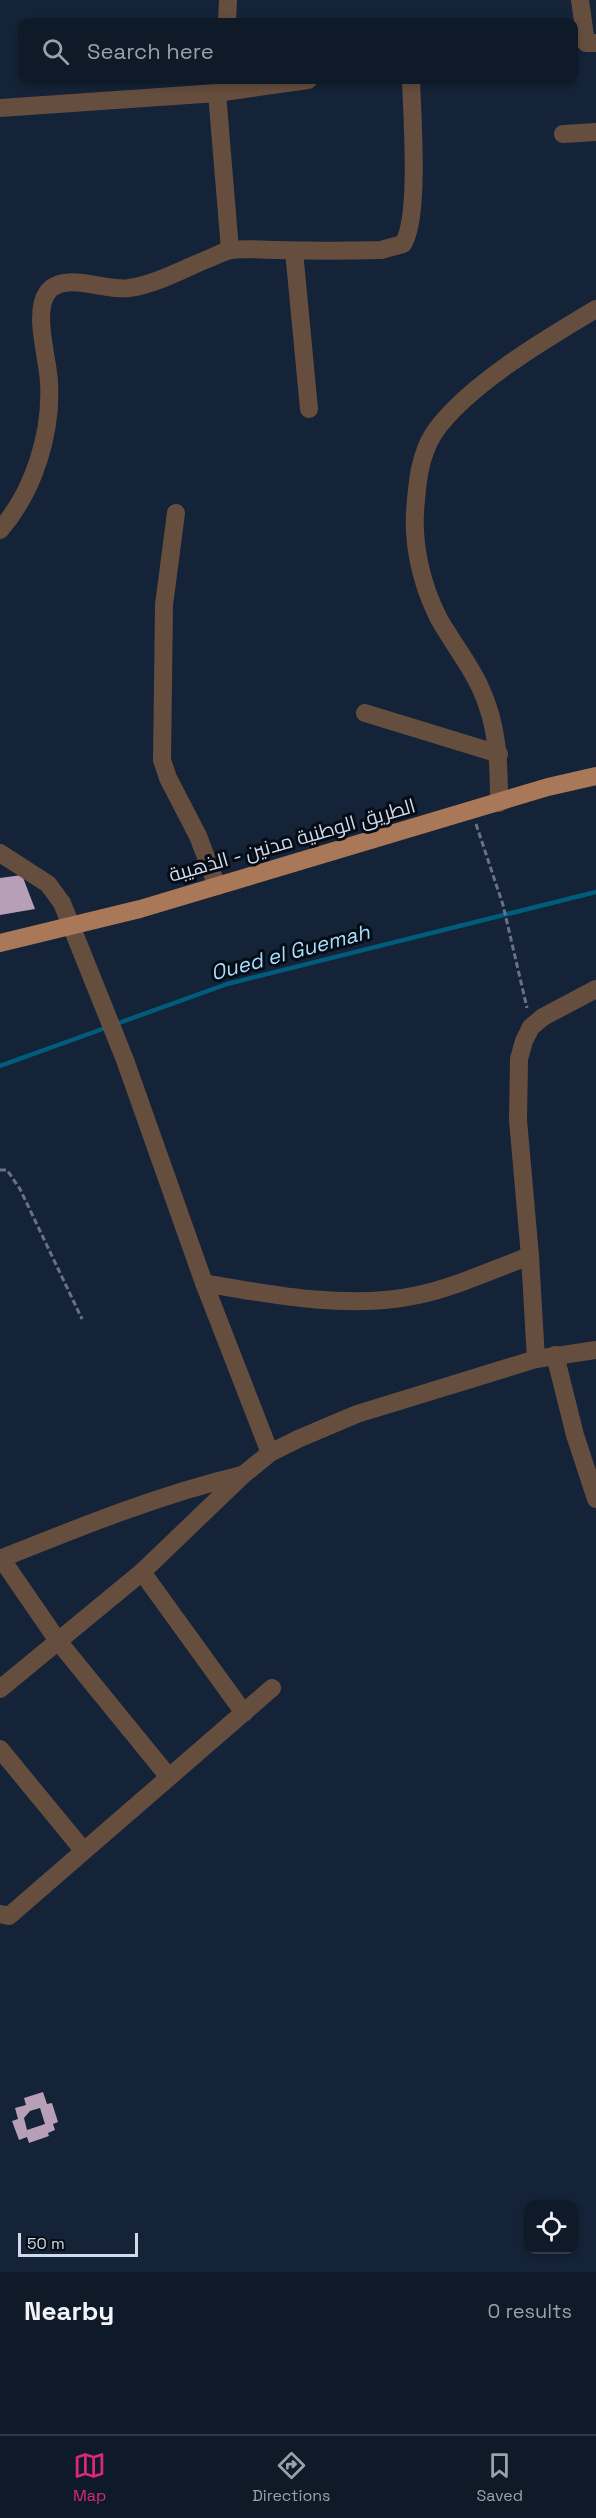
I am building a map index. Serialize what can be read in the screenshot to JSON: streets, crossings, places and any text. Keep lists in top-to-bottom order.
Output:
{
  "streets": {
    "main road": ["الطريق الوطنية مدنين - الذهيبة"]
  },
  "water": ["Oued el Guemah"],
  "scale_bar": "50 m",
  "page": {
    "search": "Search here",
    "scale": "50 m",
    "heading": ["Nearby", "0 results"],
    "nav": ["Map", "Directions", "Saved"]
  }
}
